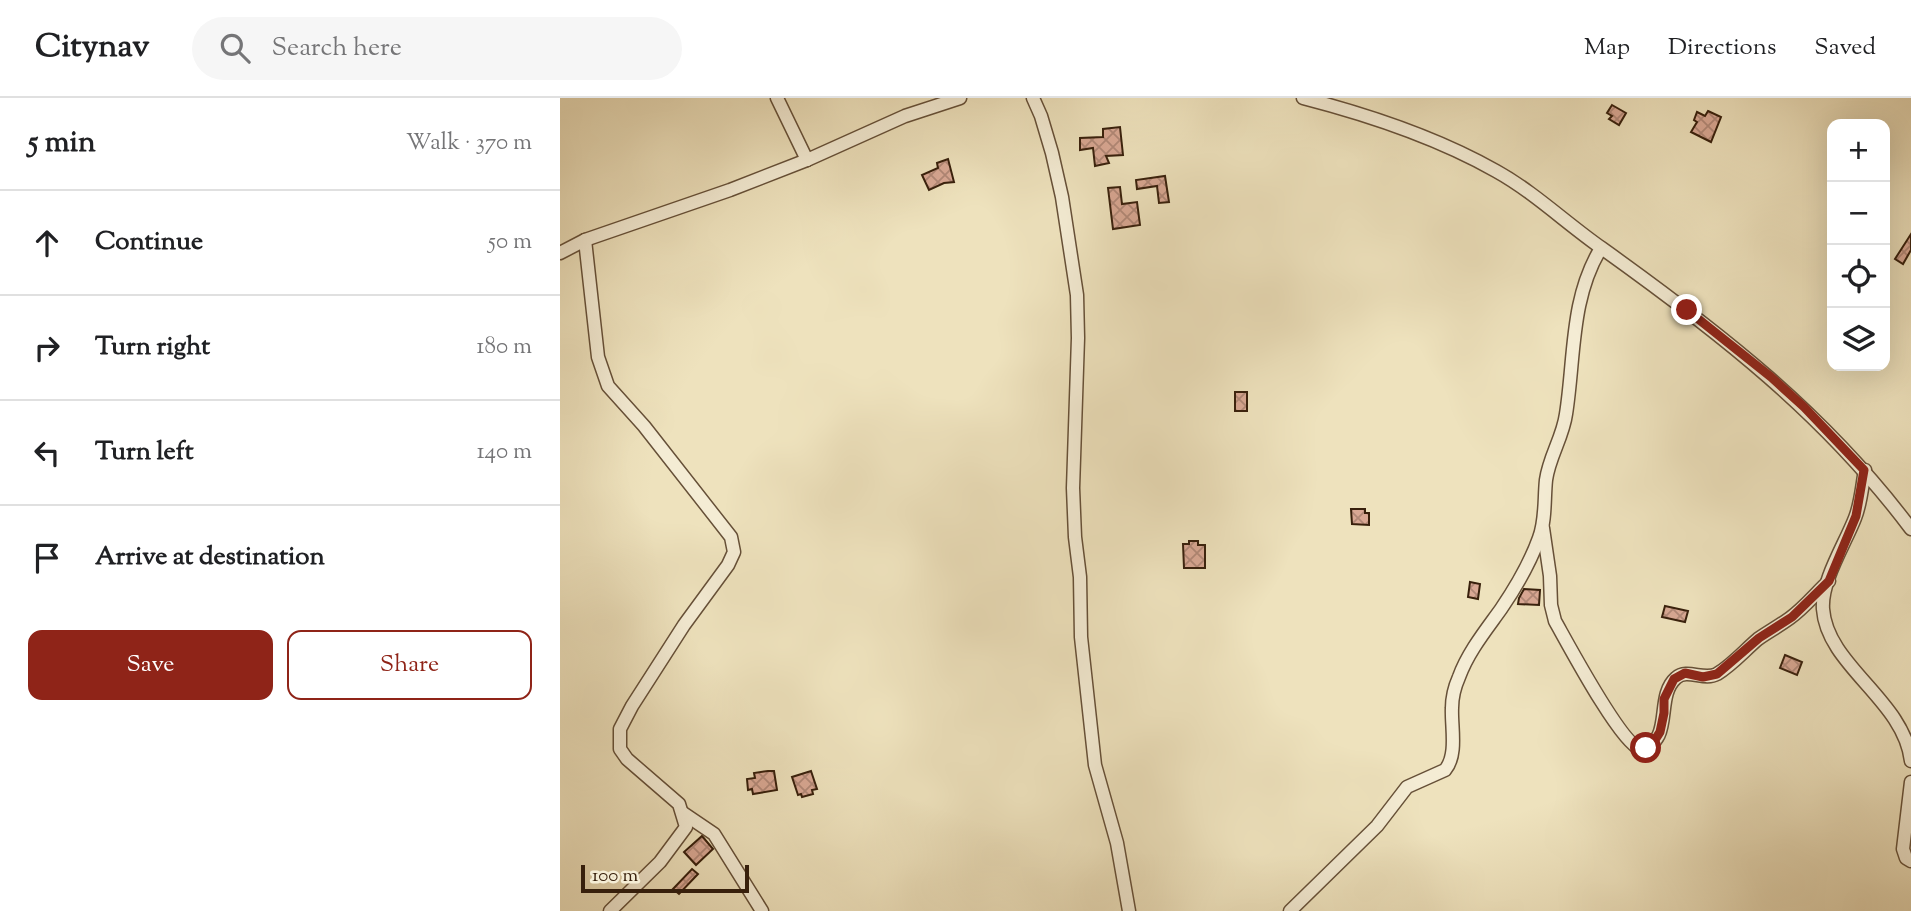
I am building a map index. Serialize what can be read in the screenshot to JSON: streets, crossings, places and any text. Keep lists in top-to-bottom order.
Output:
{
  "scale_bar": "100 m",
  "page": {
    "header": "Citynav",
    "search": "Search here",
    "nav": ["Map", "Directions", "Saved"],
    "heading": ["5 min", "Walk · 370 m"],
    "map_buttons": ["+", "−"],
    "list": [
      ["Continue", "50 m"],
      ["Turn right", "180 m"],
      ["Turn left", "140 m"],
      "Arrive at destination"
    ],
    "buttons": ["Save", "Share"],
    "scale": "100 m"
  }
}
